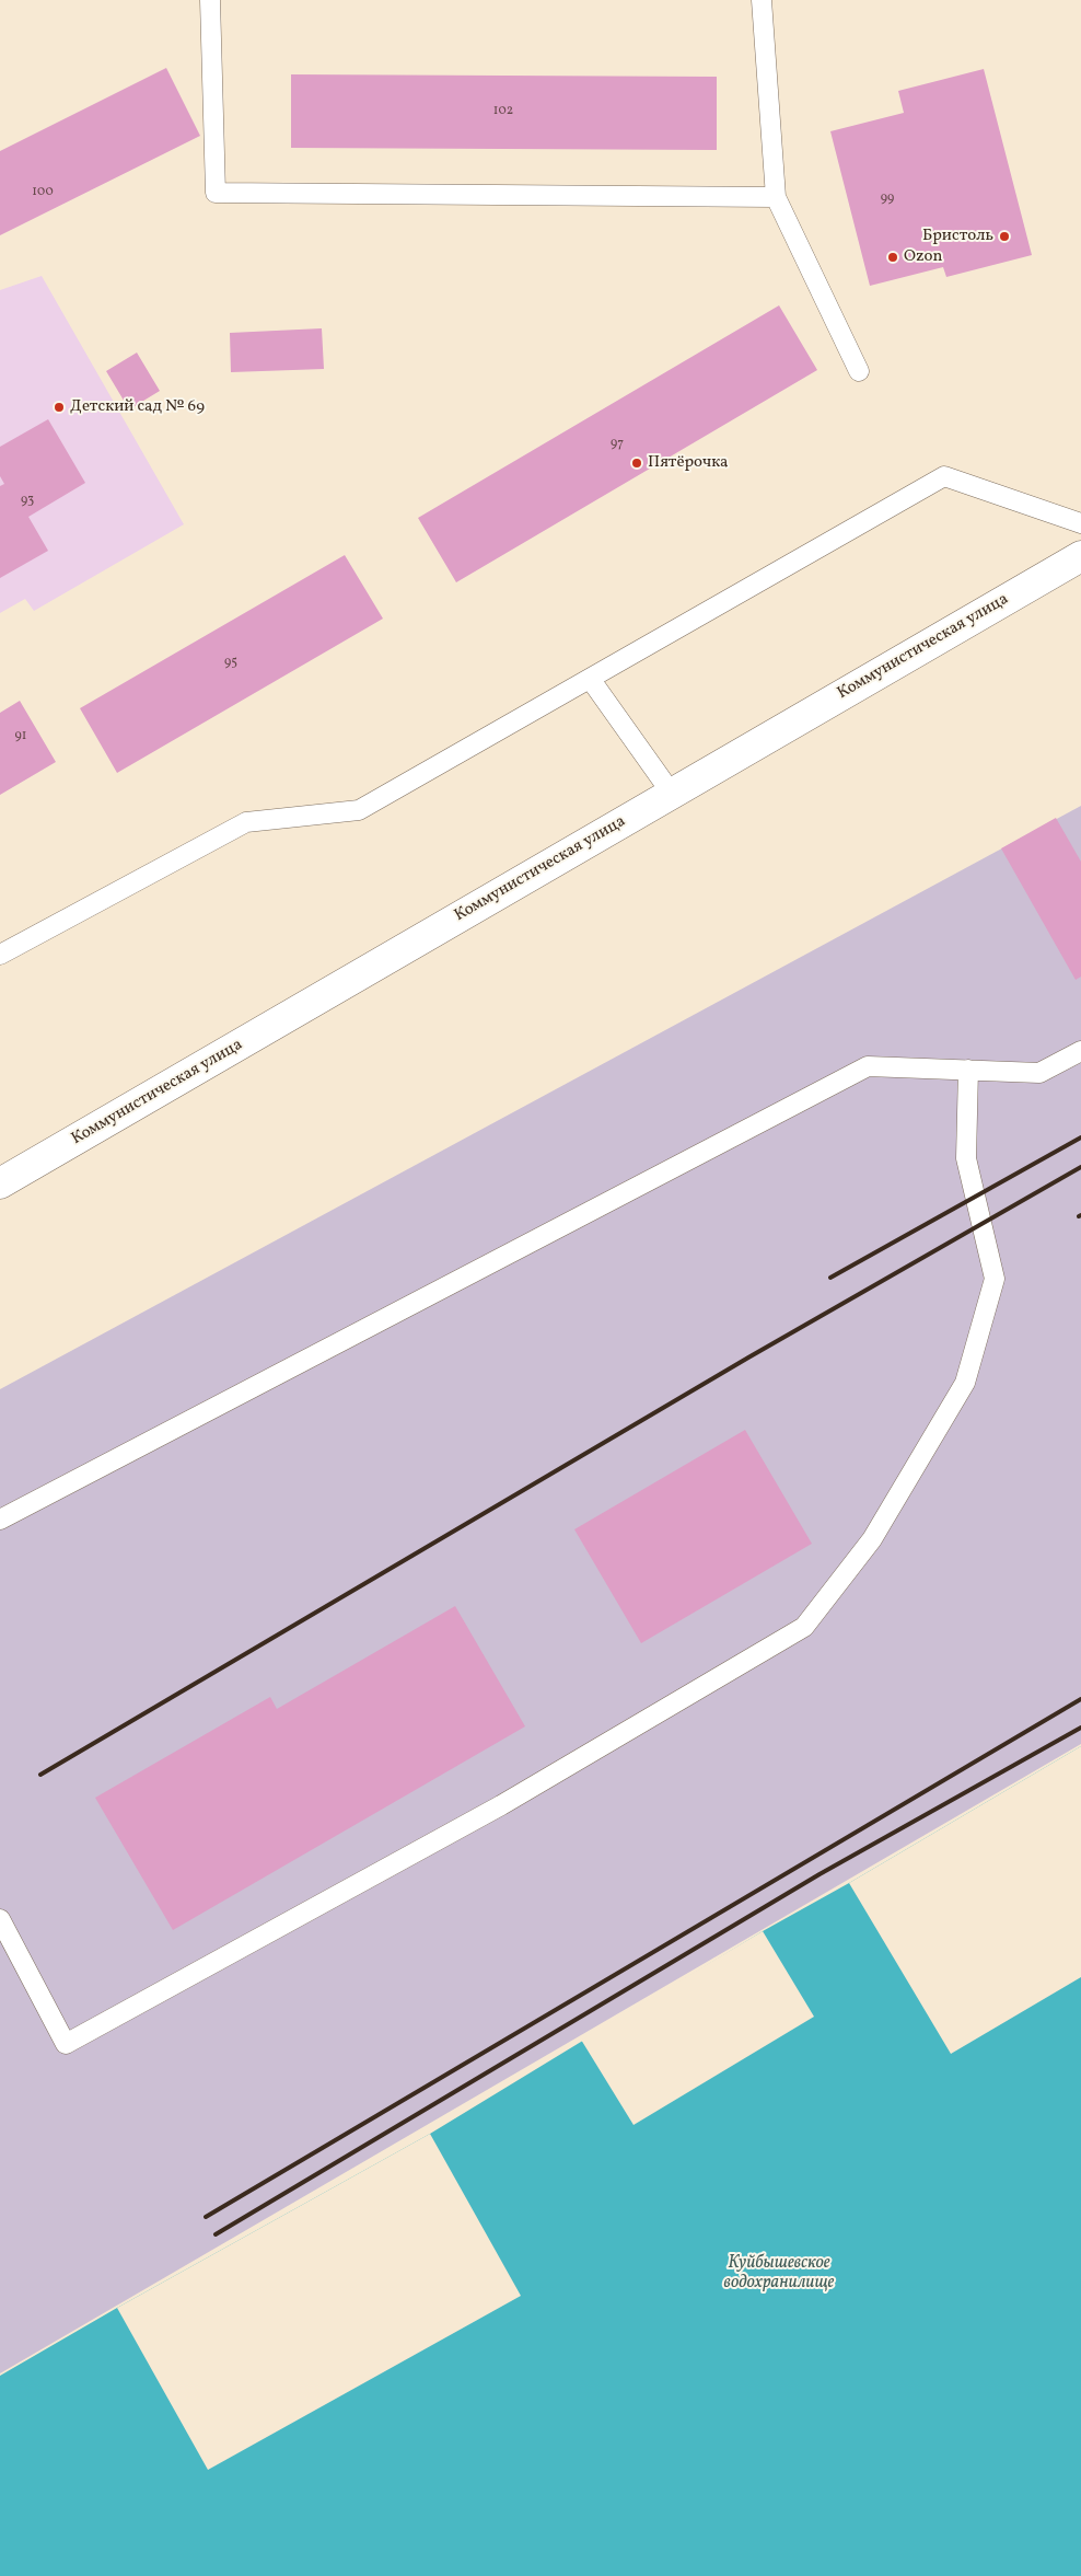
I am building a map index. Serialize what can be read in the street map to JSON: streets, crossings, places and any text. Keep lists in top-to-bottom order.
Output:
{
  "streets": {
    "main road": ["Коммунистическая улица"]
  },
  "water": ["Куйбышевское водохранилище"],
  "places": [
    "Бристоль",
    "Ozon",
    "Детский сад № 69",
    "Пятёрочка"
  ],
  "house_numbers": [
    "102",
    "100",
    "99",
    "97",
    "93",
    "95",
    "91"
  ]
}
